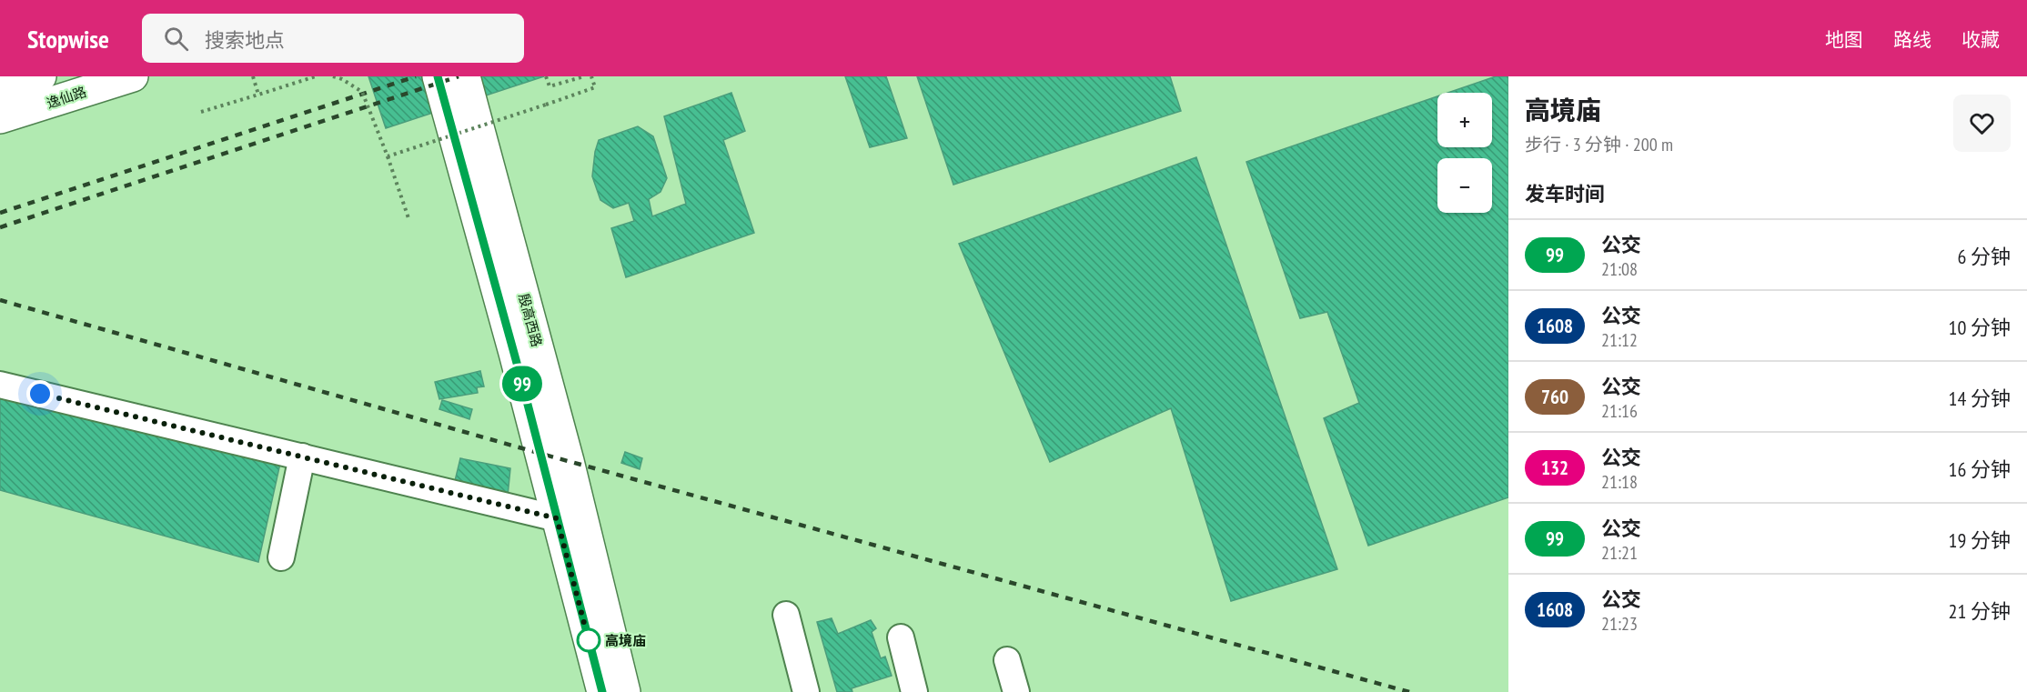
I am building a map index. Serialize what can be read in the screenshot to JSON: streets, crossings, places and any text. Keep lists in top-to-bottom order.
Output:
{
  "streets": {
    "main road": ["逸仙路", "殷高西路"]
  },
  "places": ["高境庙"],
  "lines": ["bus line 99"],
  "page": {
    "header": "Stopwise",
    "search": "搜索地点",
    "nav": ["地图", "路线", "收藏"],
    "on_map": "99",
    "heading": [
      ["高境庙", "步行 · 3 分钟 · 200 m"],
      "发车时间"
    ],
    "map_buttons": ["+", "−"],
    "list": [
      {
        "mark": "99",
        "name": "公交",
        "note": "21:08",
        "value": "6 分钟"
      },
      {
        "mark": "1608",
        "name": "公交",
        "note": "21:12",
        "value": "10 分钟"
      },
      {
        "mark": "760",
        "name": "公交",
        "note": "21:16",
        "value": "14 分钟"
      },
      {
        "mark": "132",
        "name": "公交",
        "note": "21:18",
        "value": "16 分钟"
      },
      {
        "mark": "99",
        "name": "公交",
        "note": "21:21",
        "value": "19 分钟"
      },
      {
        "mark": "1608",
        "name": "公交",
        "note": "21:23",
        "value": "21 分钟"
      }
    ]
  }
}
